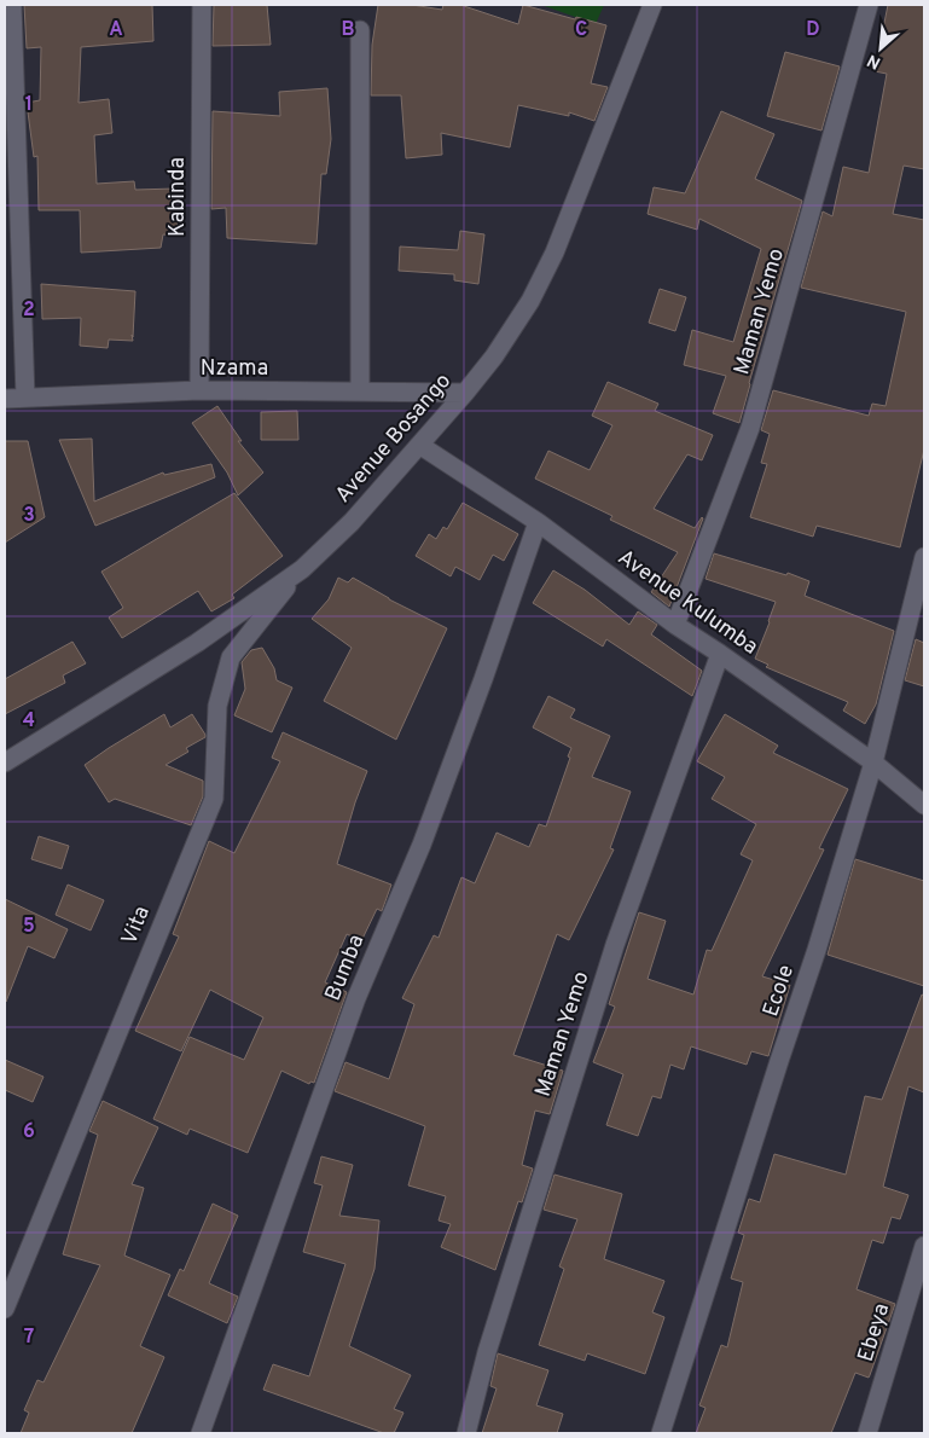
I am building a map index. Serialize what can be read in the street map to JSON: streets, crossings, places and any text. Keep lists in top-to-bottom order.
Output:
{
  "streets": {
    "street": [
      "Kabinda",
      "Maman Yemo",
      "Nzama",
      "Avenue Bosango",
      "Avenue Kulumba",
      "Vita",
      "Bumba",
      "Ecole",
      "Ebeya"
    ]
  },
  "crossings": [
    ["Kabinda", "Nzama"],
    ["Maman Yemo", "Avenue Kulumba"],
    ["Nzama", "Avenue Bosango"],
    ["Avenue Bosango", "Avenue Kulumba"],
    ["Avenue Bosango", "Vita"],
    ["Avenue Kulumba", "Bumba"],
    ["Avenue Kulumba", "Ecole"]
  ],
  "north": "bottom left",
  "grid": {
    "columns": [
      "A",
      "B",
      "C",
      "D"
    ],
    "rows": [
      "1",
      "2",
      "3",
      "4",
      "5",
      "6",
      "7"
    ]
  }
}
